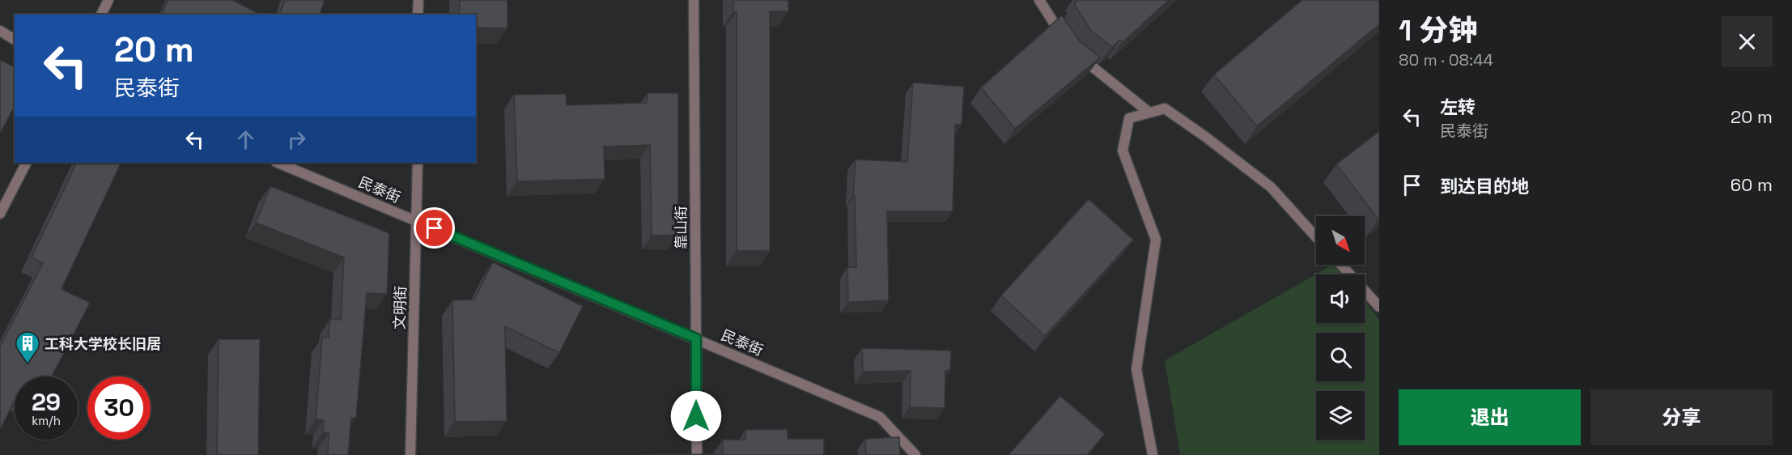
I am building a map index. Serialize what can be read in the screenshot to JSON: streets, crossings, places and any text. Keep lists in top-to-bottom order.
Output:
{
  "streets": {
    "street": ["民泰街", "靠山街", "文明街"]
  },
  "crossings": [
    ["民泰街", "靠山街"],
    ["民泰街", "文明街"]
  ],
  "places": {
    "building": ["工科大学校长旧居"]
  },
  "north": "bottom right",
  "page": {
    "heading": ["1 分钟", "80 m · 08:44"],
    "turn": ["20 m", "民泰街"],
    "list": [
      {
        "name": "左转",
        "note": "民泰街",
        "value": "20 m"
      },
      {
        "name": "到达目的地",
        "value": "60 m"
      }
    ],
    "speed": "29 km/h",
    "limit": "30",
    "buttons": ["退出", "分享"]
  }
}
